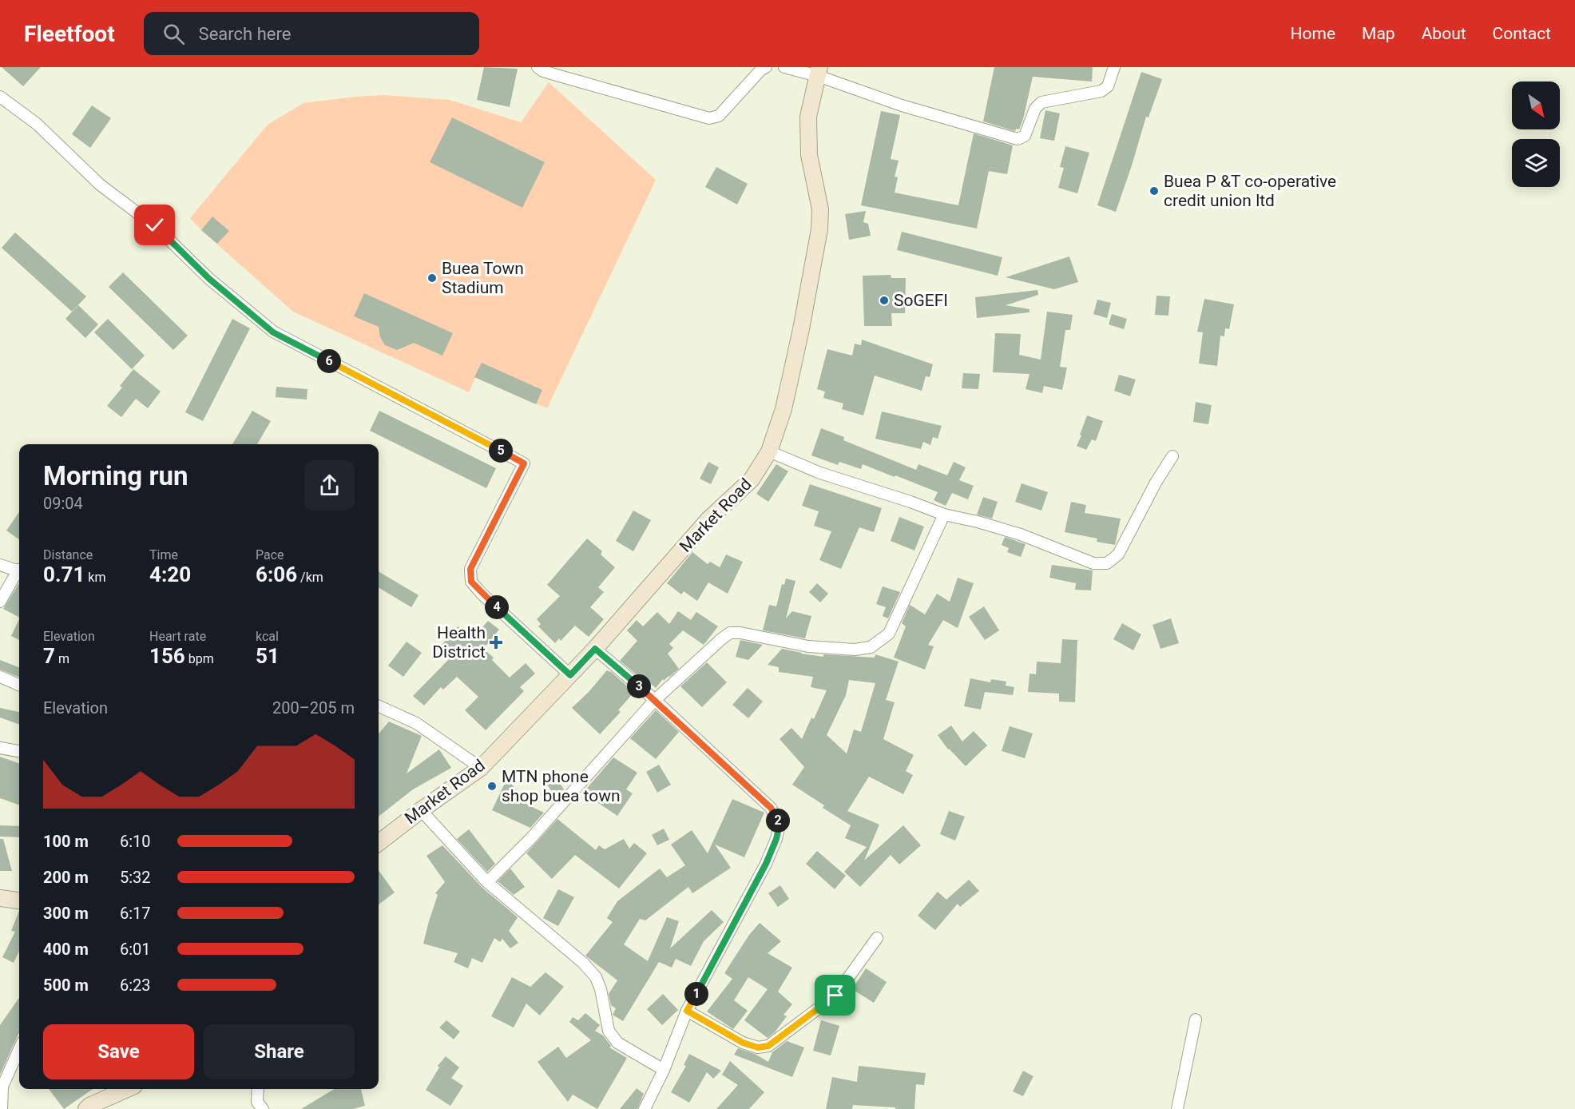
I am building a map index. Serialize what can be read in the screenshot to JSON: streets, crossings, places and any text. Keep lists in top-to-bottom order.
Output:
{
  "streets": {
    "main road": ["Market Road"]
  },
  "places": {
    "other": [
      "Buea P &T co-operative credit union ltd",
      "Buea Town Stadium",
      "SoGEFI",
      "MTN phone shop buea town"
    ],
    "health": ["Health District"]
  },
  "north": "bottom right",
  "page": {
    "header": "Fleetfoot",
    "search": "Search here",
    "nav": [
      "Home",
      "Map",
      "About",
      "Contact"
    ],
    "pins": [
      "6",
      "5",
      "4",
      "3",
      "2",
      "1"
    ],
    "heading": ["Morning run", "09:04"],
    "stats": [
      ["Distance", "0.71 km"],
      ["Time", "4:20"],
      ["Pace", "6:06 /km"],
      ["Elevation", "7 m"],
      ["Heart rate", "156 bpm"],
      ["kcal", "51"]
    ],
    "chart": ["Elevation", "200–205 m"],
    "list": [
      {
        "name": "100 m",
        "note": "6:10"
      },
      {
        "name": "200 m",
        "note": "5:32"
      },
      {
        "name": "300 m",
        "note": "6:17"
      },
      {
        "name": "400 m",
        "note": "6:01"
      },
      {
        "name": "500 m",
        "note": "6:23"
      }
    ],
    "buttons": ["Save", "Share"]
  }
}
